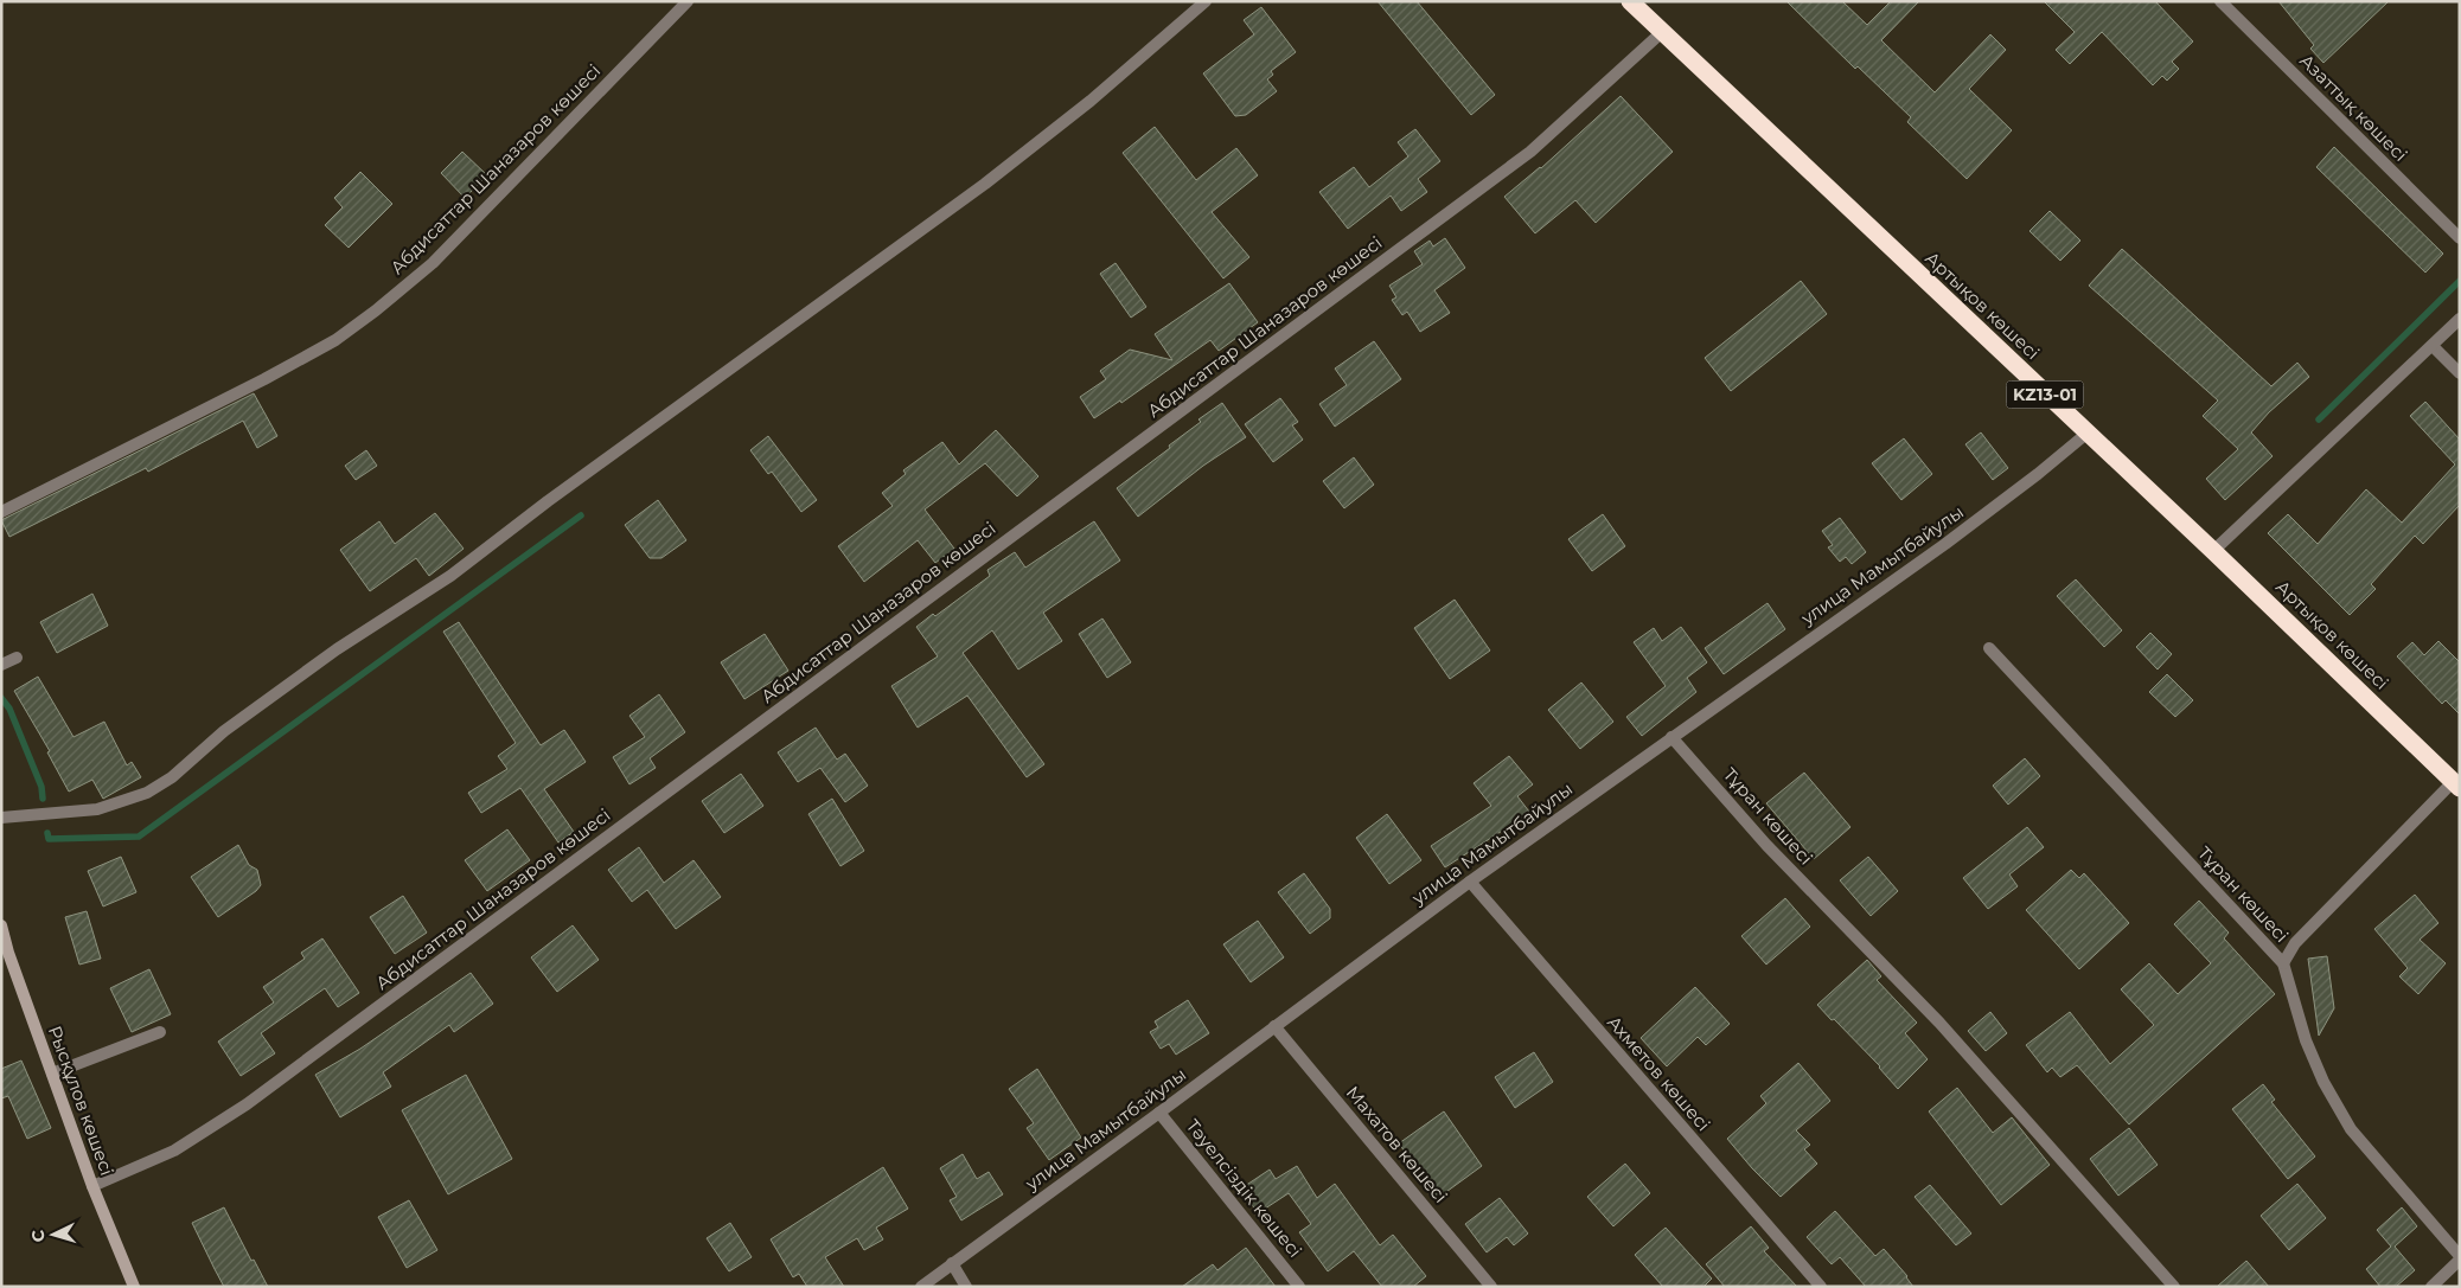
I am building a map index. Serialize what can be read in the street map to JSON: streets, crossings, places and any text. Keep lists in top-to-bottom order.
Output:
{
  "streets": {
    "highway": ["Артықов көшесі", "KZ13-01"],
    "street": [
      "Азаттық көшесі",
      "Абдисаттар Шаназаров көшесі",
      "улица Мамытбайулы",
      "Тұран көшесі",
      "Ахметов көшесі",
      "Рысқұлов көшесі",
      "Махатов көшесі",
      "Тәуелсіздік көшесі"
    ]
  },
  "crossings": [
    ["Абдисаттар Шаназаров көшесі", "Артықов көшесі"],
    ["Абдисаттар Шаназаров көшесі", "Рысқұлов көшесі"],
    ["Артықов көшесі", "улица Мамытбайулы"],
    ["улица Мамытбайулы", "Тұран көшесі"],
    ["улица Мамытбайулы", "Ахметов көшесі"],
    ["улица Мамытбайулы", "Махатов көшесі"],
    ["улица Мамытбайулы", "Тәуелсіздік көшесі"]
  ],
  "north": "left"
}
